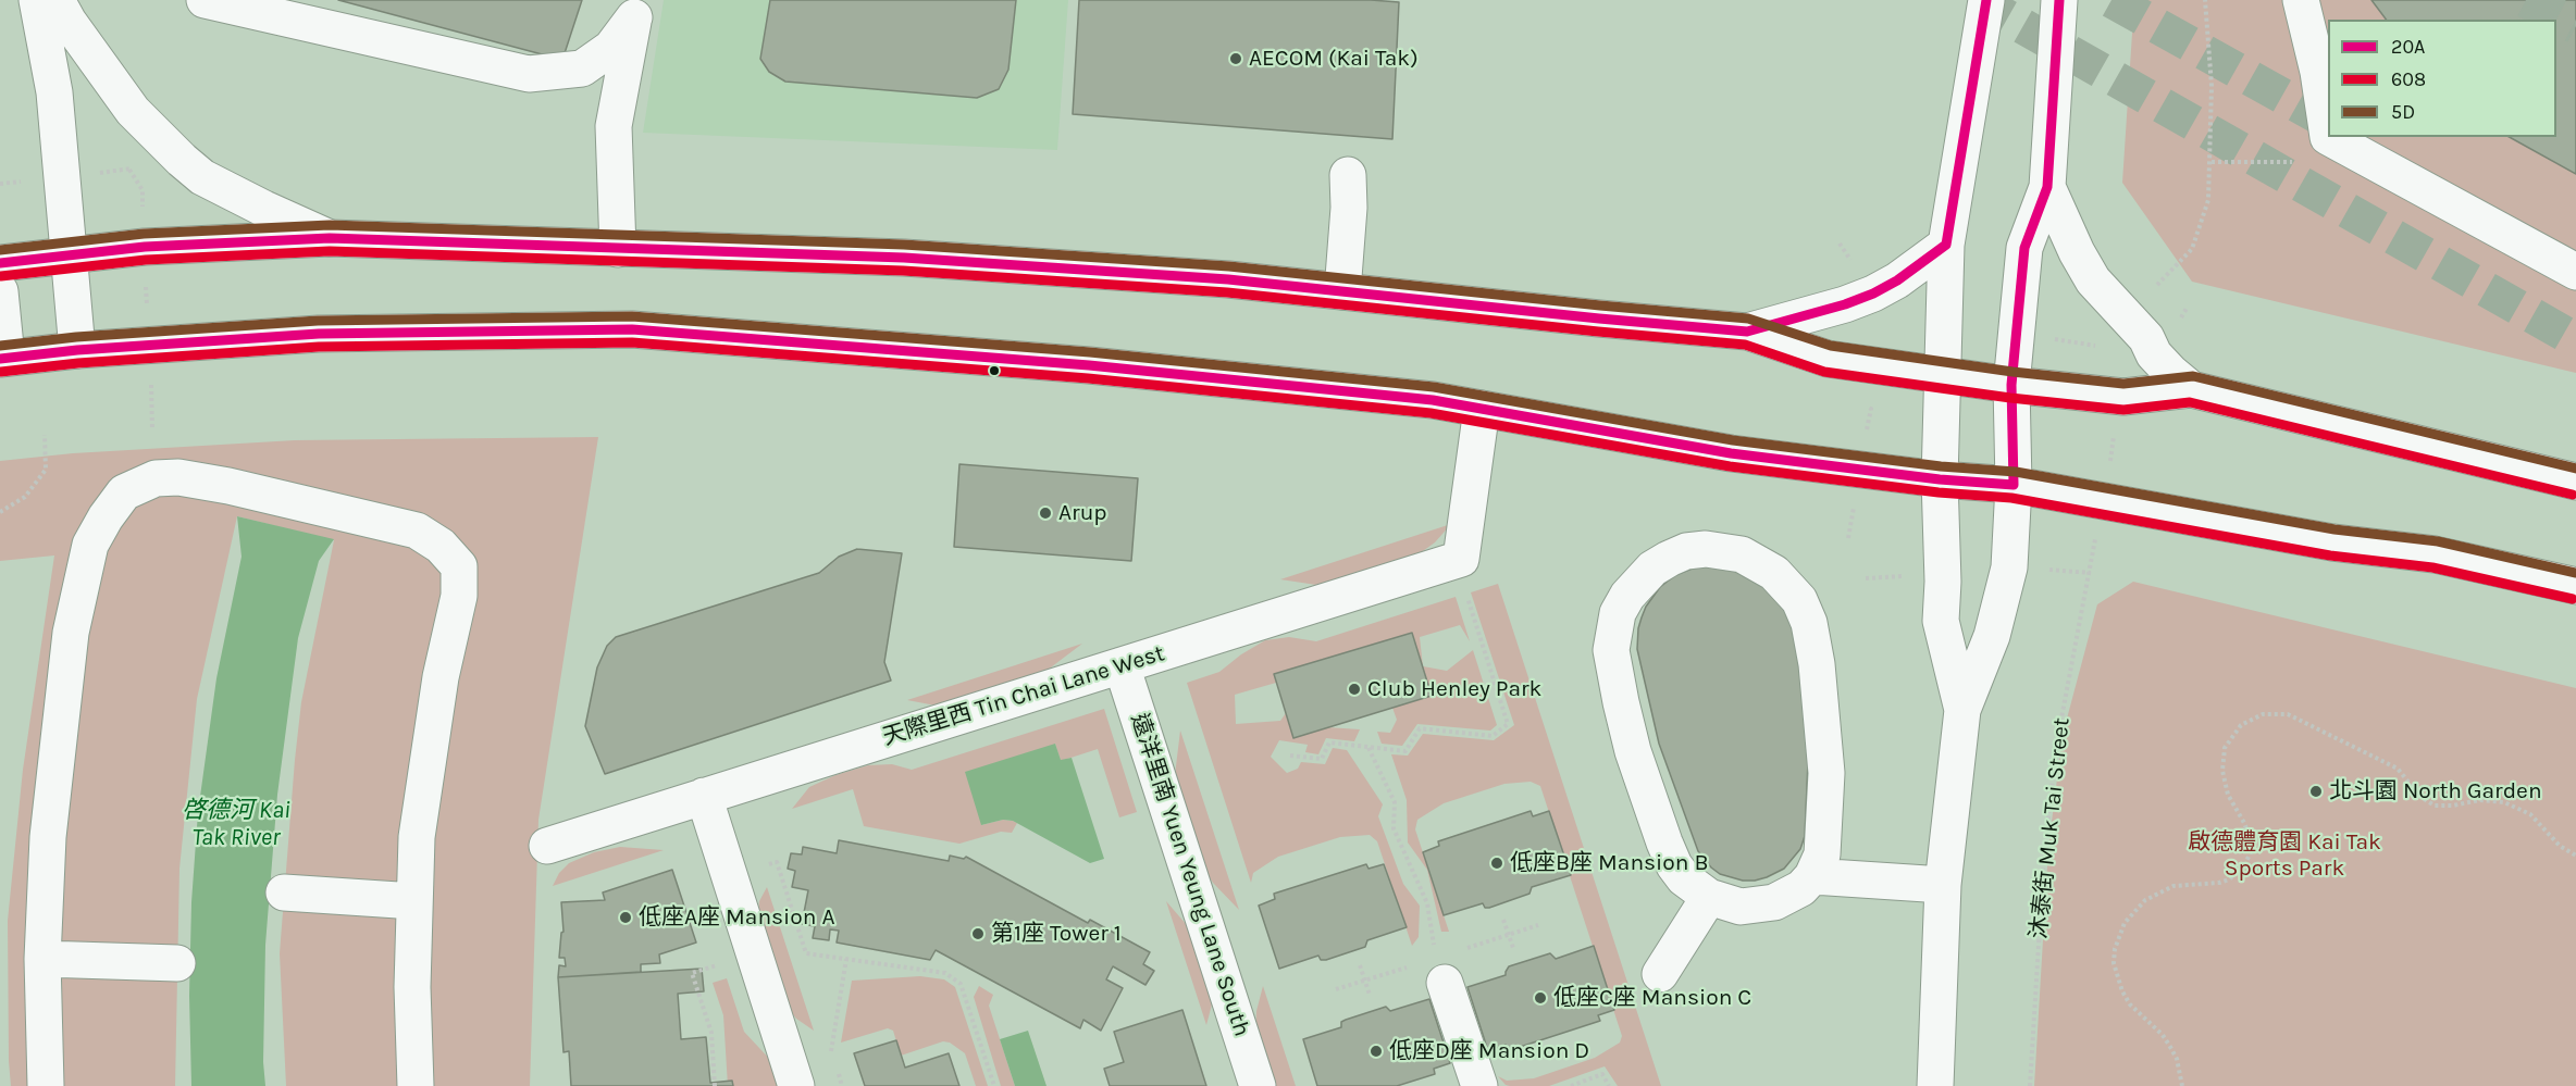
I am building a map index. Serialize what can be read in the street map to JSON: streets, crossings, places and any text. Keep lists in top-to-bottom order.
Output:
{
  "streets": {
    "main road": ["天際里西 Tin Chai Lane West", "遠洋里南 Yuen Yeung Lane South"],
    "path": ["沐泰街 Muk Tai Street"]
  },
  "crossings": [
    ["天際里西 Tin Chai Lane West", "遠洋里南 Yuen Yeung Lane South"]
  ],
  "water": ["啓德河 Kai Tak River"],
  "parks": ["啟德體育園 Kai Tak Sports Park"],
  "places": [
    "AECOM (Kai Tak)",
    "Arup",
    "Club Henley Park",
    "北斗園 North Garden",
    "低座B座 Mansion B",
    "低座A座 Mansion A",
    "第1座 Tower 1",
    "低座C座 Mansion C",
    "低座D座 Mansion D"
  ],
  "lines": ["transit line 20A", "transit line 5D", "transit line 608"],
  "legend": ["20A", "608", "5D"]
}
